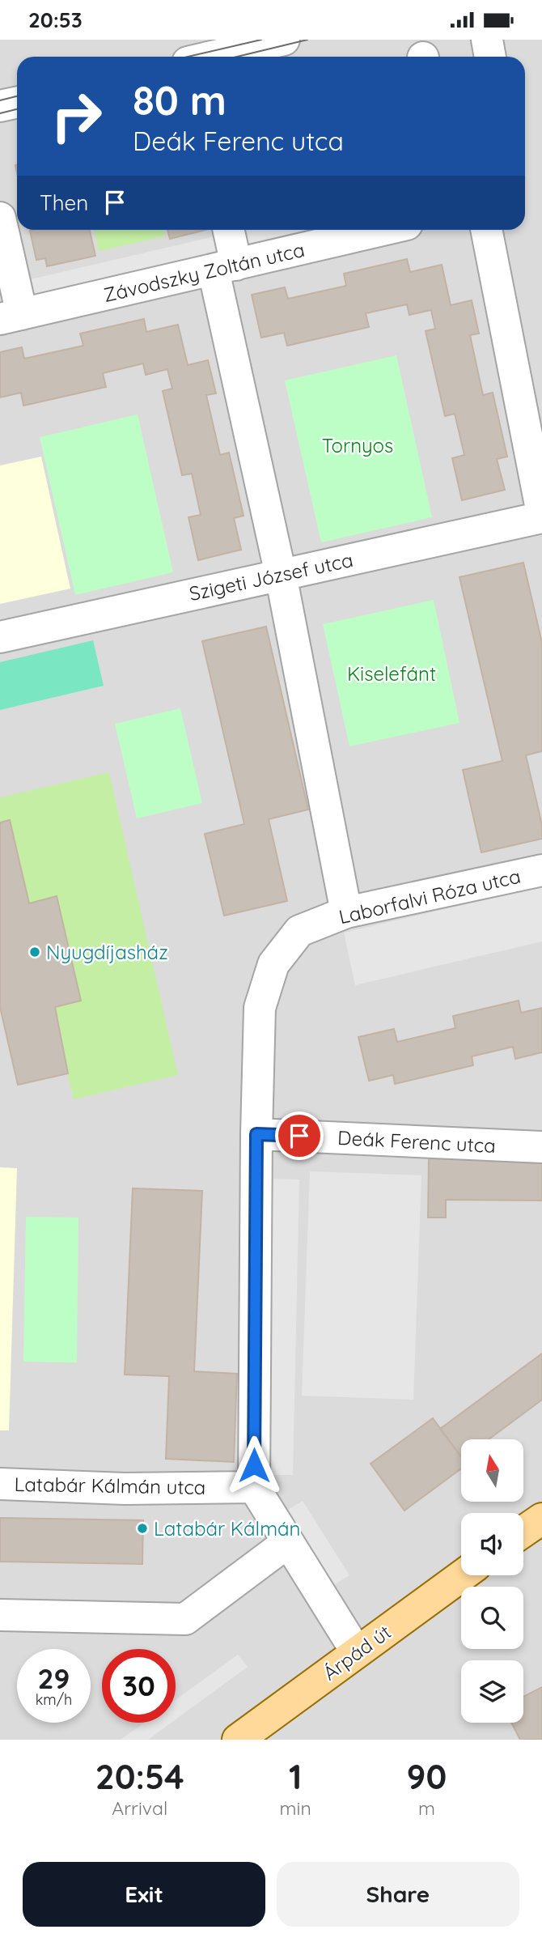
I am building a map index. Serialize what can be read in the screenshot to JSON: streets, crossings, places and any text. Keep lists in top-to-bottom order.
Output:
{
  "streets": {
    "main road": ["Árpád út"],
    "street": [
      "Závodszky Zoltán utca",
      "Szigeti József utca",
      "Laborfalvi Róza utca",
      "Deák Ferenc utca",
      "Latabár Kálmán utca"
    ]
  },
  "crossings": [
    ["Laborfalvi Róza utca", "Deák Ferenc utca"],
    ["Laborfalvi Róza utca", "Latabár Kálmán utca"]
  ],
  "parks": ["Tornyos", "Kiselefánt"],
  "places": ["Nyugdíjasház", "Latabár Kálmán"],
  "north": "top",
  "page": {
    "status": "20:53",
    "turn": ["80 m", "Deák Ferenc utca"],
    "then": "Then",
    "speed": "29 km/h",
    "limit": "30",
    "eta": [
      "20:54",
      "Arrival",
      "1",
      "min",
      "90",
      "m"
    ],
    "buttons": ["Exit", "Share"]
  }
}
